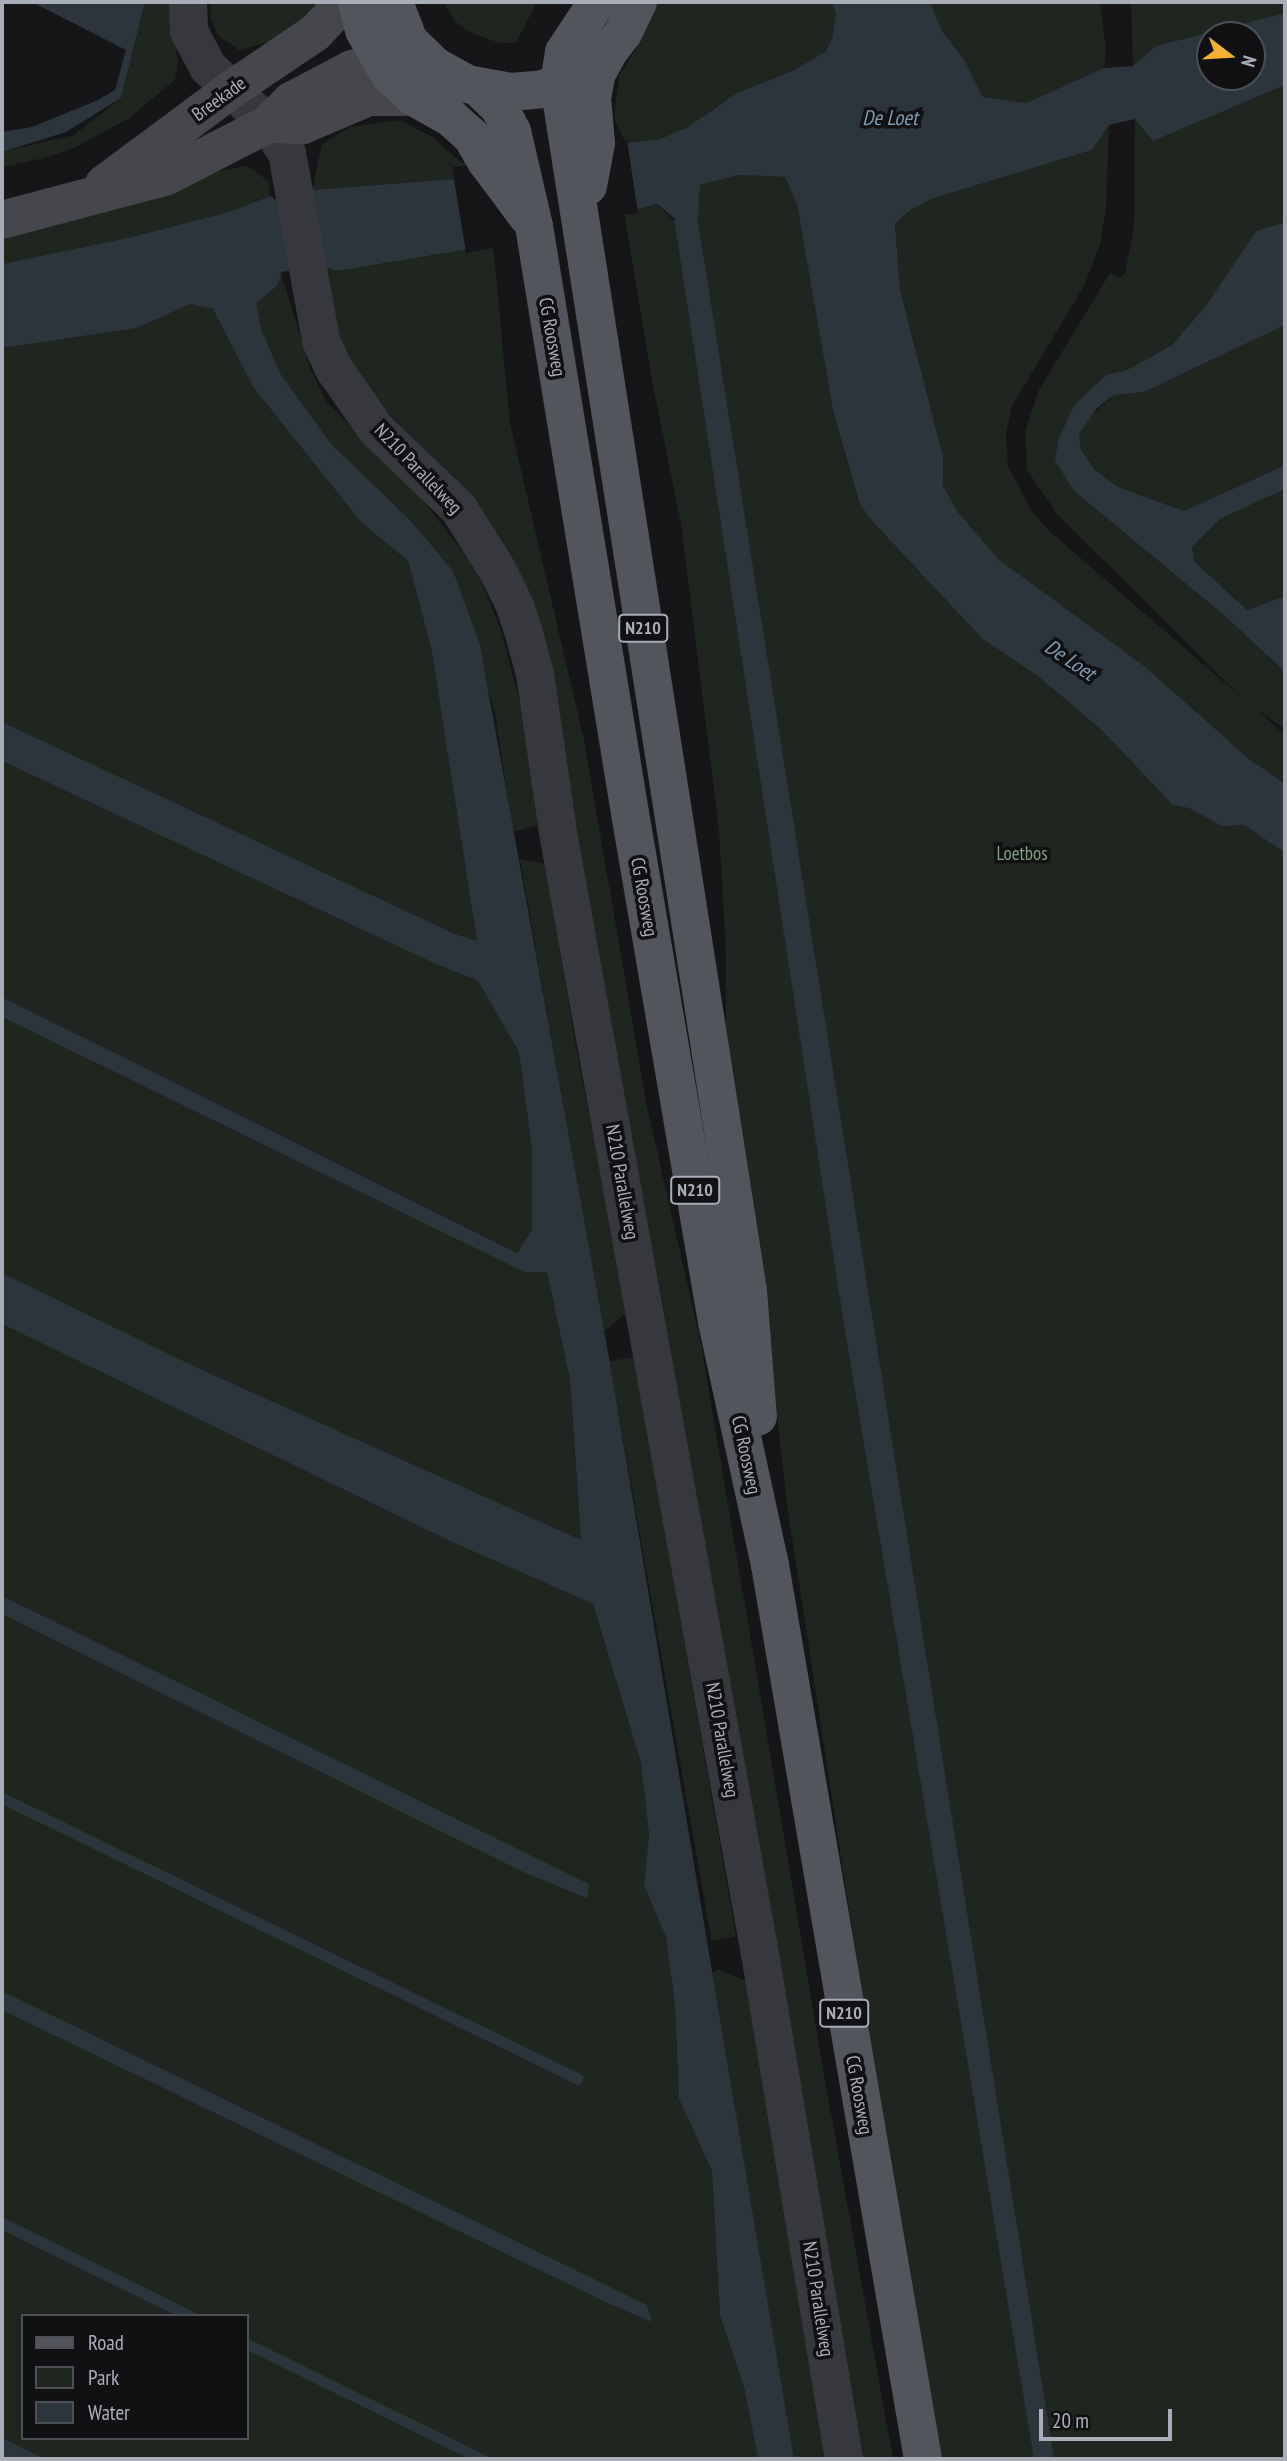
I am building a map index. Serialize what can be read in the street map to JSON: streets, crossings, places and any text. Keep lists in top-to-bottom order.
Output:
{
  "streets": {
    "main road": ["Breekade", "CG Roosweg", "N210"],
    "street": ["N210 Parallelweg"]
  },
  "crossings": [
    ["Breekade", "CG Roosweg"],
    ["Breekade", "N210 Parallelweg"],
    ["Breekade", "N210"],
    ["CG Roosweg", "N210"]
  ],
  "water": ["De Loet"],
  "parks": ["Loetbos"],
  "legend": ["Road", "Park", "Water"],
  "scale_bar": "20 m",
  "north": "right"
}
